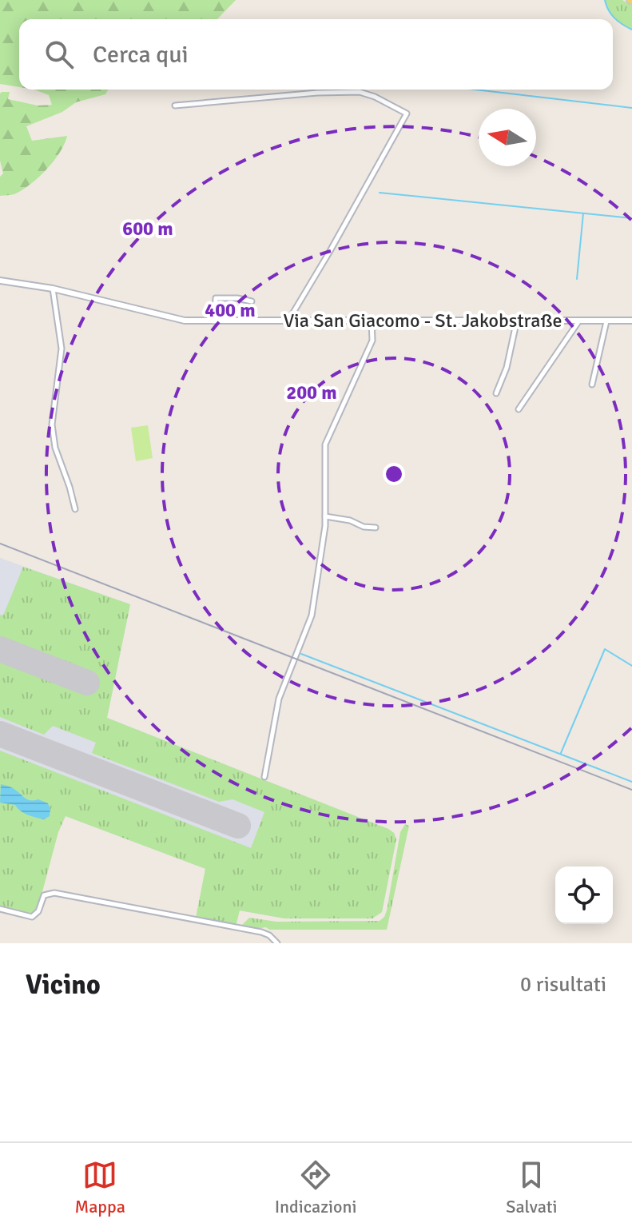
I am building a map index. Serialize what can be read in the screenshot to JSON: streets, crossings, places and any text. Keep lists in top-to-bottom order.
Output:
{
  "streets": {
    "street": ["Via San Giacomo - St. Jakobstraße"]
  },
  "north": "left",
  "page": {
    "search": "Cerca qui",
    "heading": ["Vicino", "0 risultati"],
    "nav": ["Mappa", "Indicazioni", "Salvati"]
  },
  "rings": ["600 m", "400 m", "200 m"]
}
